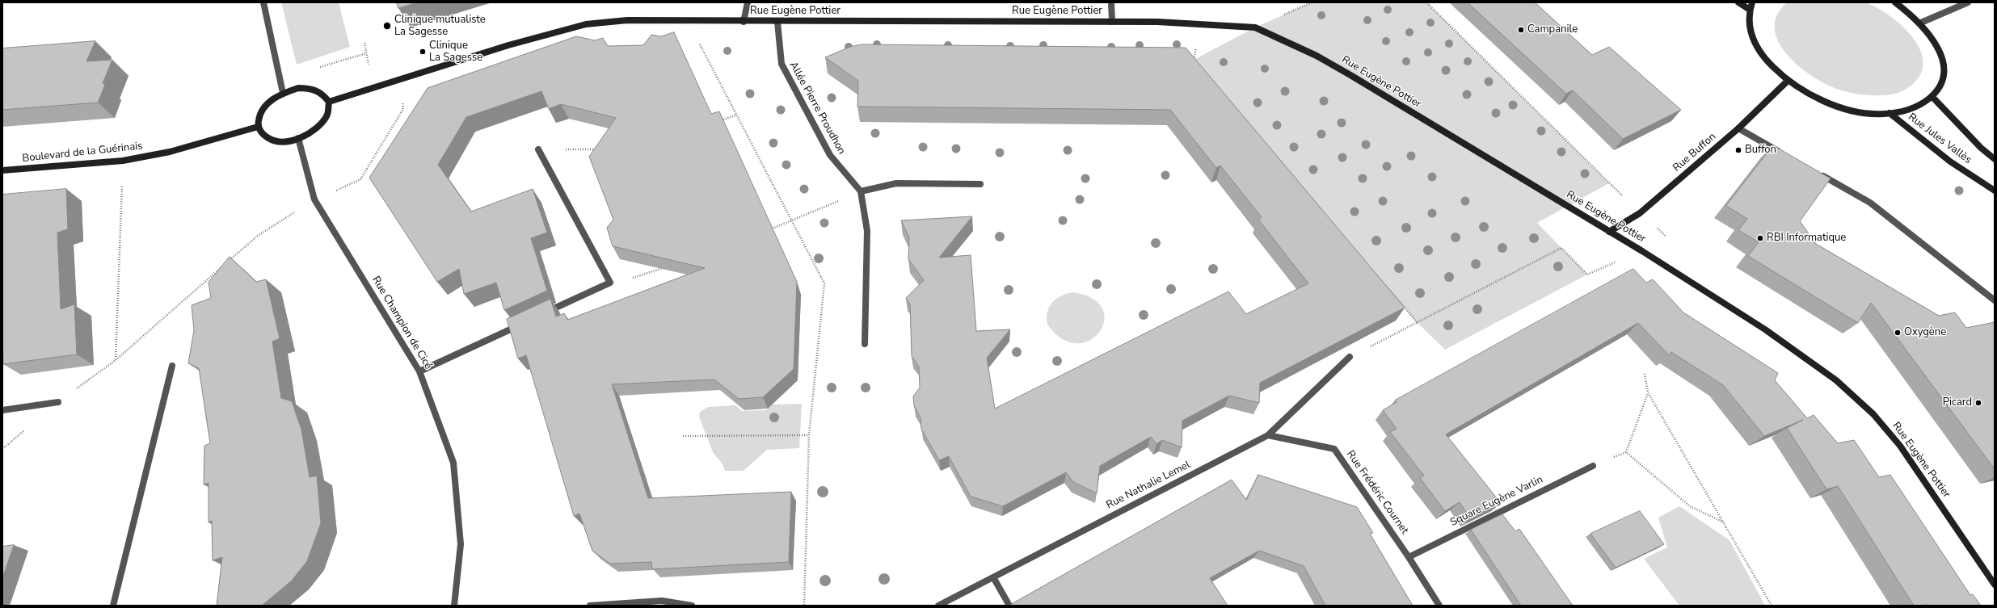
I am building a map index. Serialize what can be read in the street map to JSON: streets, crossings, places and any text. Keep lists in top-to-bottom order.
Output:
{
  "streets": {
    "street": [
      "Rue Eugène Pottier",
      "Allée Pierre Proudhon",
      "Rue Jules Vallès",
      "Boulevard de la Guérinais",
      "Rue Buffon",
      "Rue Champion de Cicé",
      "Rue Nathalie Lemel",
      "Rue Frédéric Cournet",
      "Square Eugène Varlin"
    ]
  },
  "crossings": [
    ["Rue Eugène Pottier", "Allée Pierre Proudhon"],
    ["Rue Eugène Pottier", "Boulevard de la Guérinais"],
    ["Rue Eugène Pottier", "Rue Buffon"],
    ["Rue Eugène Pottier", "Rue Champion de Cicé"],
    ["Boulevard de la Guérinais", "Rue Champion de Cicé"],
    ["Rue Nathalie Lemel", "Rue Frédéric Cournet"],
    ["Rue Frédéric Cournet", "Square Eugène Varlin"]
  ],
  "places": [
    "Clinique mutualiste La Sagesse",
    "Campanile",
    "Clinique La Sagesse",
    "Buffon",
    "RBI Informatique",
    "Oxygène",
    "Picard"
  ]
}
